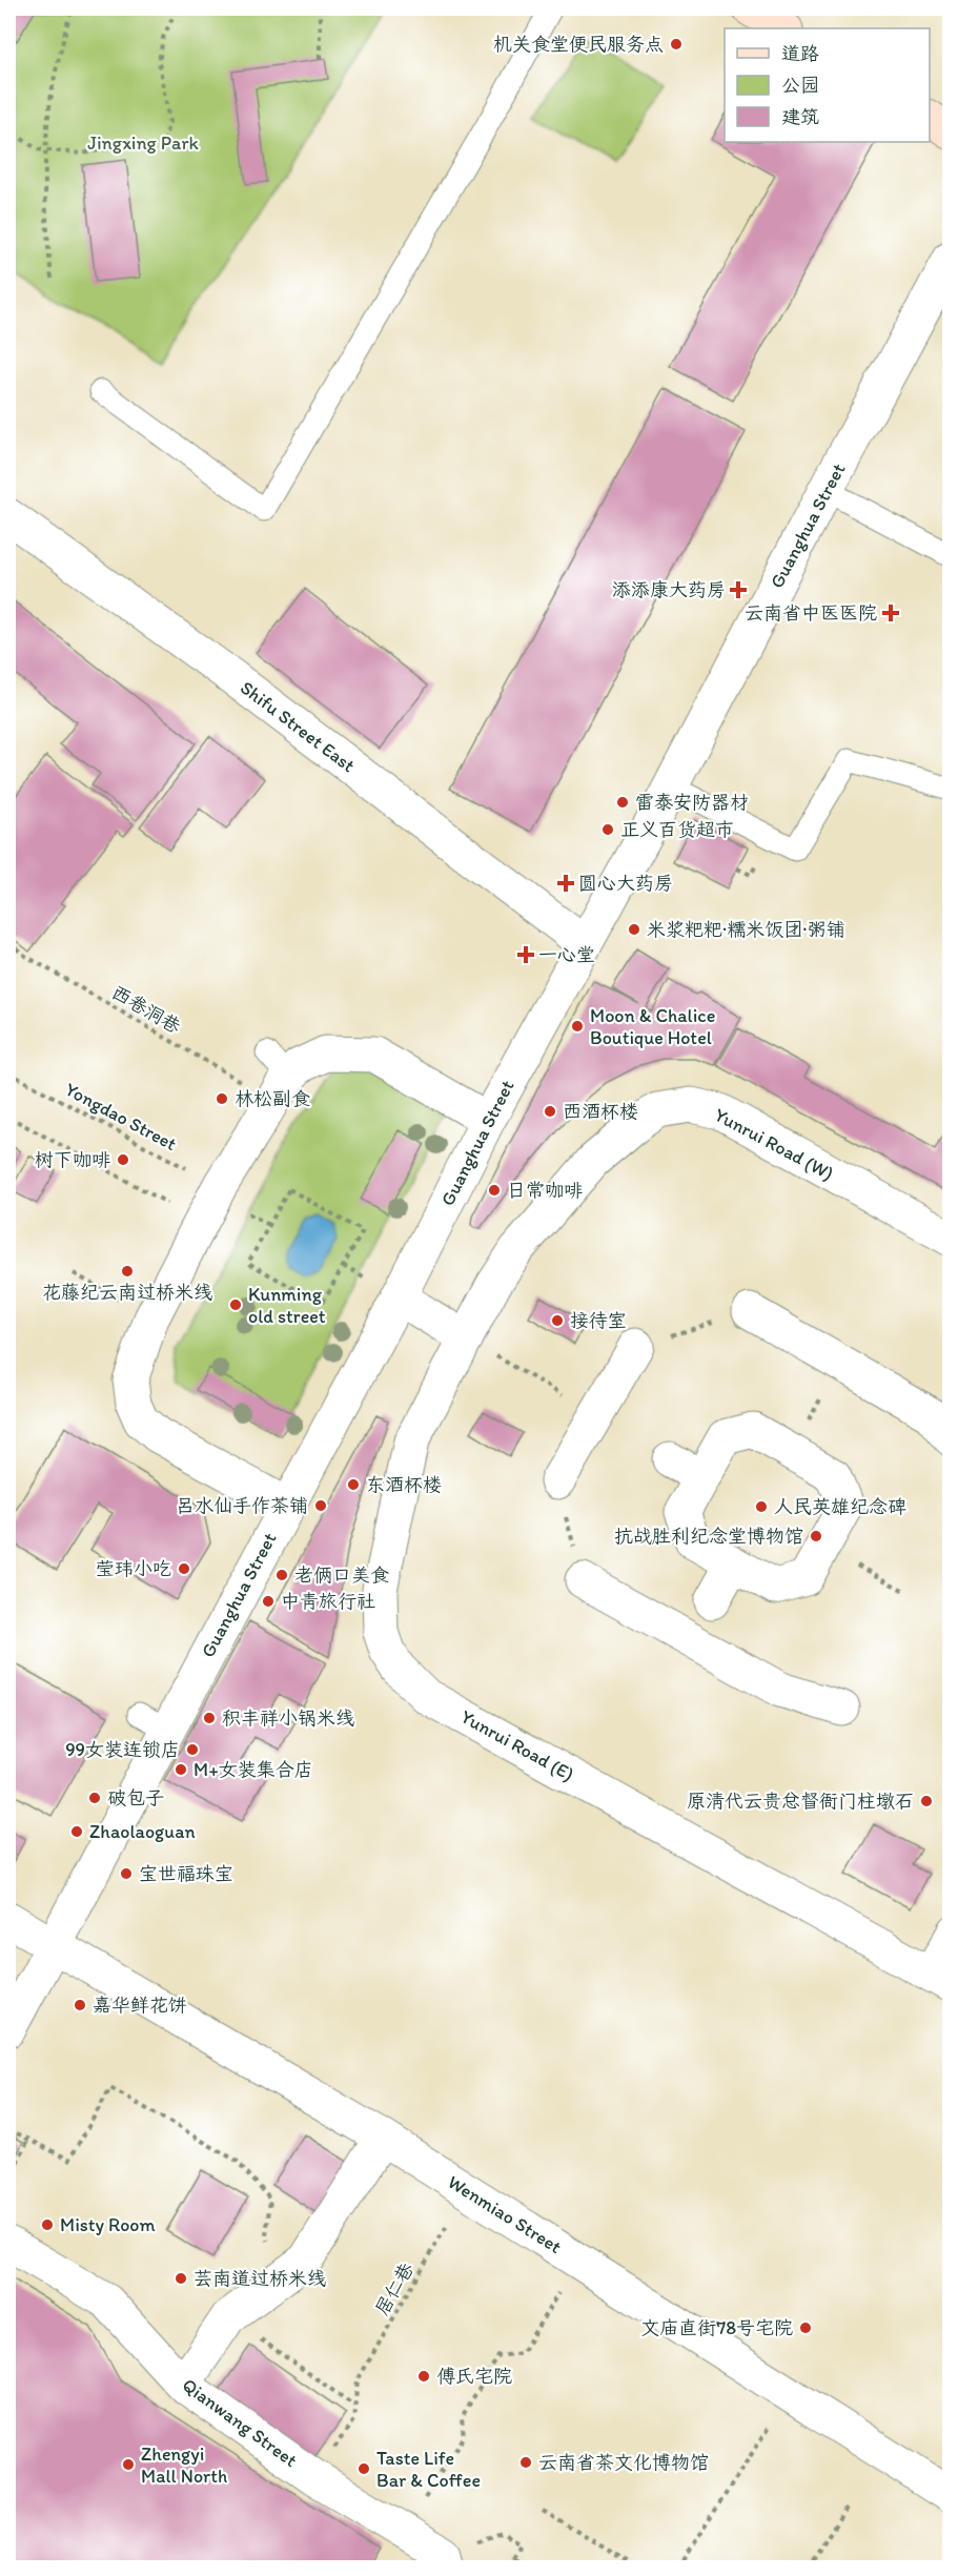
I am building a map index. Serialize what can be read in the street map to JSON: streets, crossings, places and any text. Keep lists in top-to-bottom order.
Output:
{
  "streets": {
    "street": [
      "Guanghua Street",
      "Shifu Street East",
      "Yunrui Road (W)",
      "Yunrui Road (E)",
      "Wenmiao Street",
      "Qianwang Street"
    ],
    "path": ["西卷洞巷", "Yongdao Street", "居仁巷"]
  },
  "crossings": [
    ["Guanghua Street", "Shifu Street East"],
    ["Guanghua Street", "Wenmiao Street"],
    ["Yunrui Road (W)", "Yunrui Road (E)"],
    ["Wenmiao Street", "居仁巷"],
    ["居仁巷", "Qianwang Street"]
  ],
  "parks": ["Jingxing Park"],
  "places": {
    "other": [
      "机关食堂便民服务点",
      "雷泰安防器材",
      "正义百货超市",
      "米浆粑粑·糯米饭团·粥铺",
      "Moon & Chalice Boutique Hotel",
      "林松副食",
      "西酒杯楼",
      "树下咖啡",
      "日常咖啡",
      "花藤纪云南过桥米线",
      "Kunming old street",
      "接待室",
      "东酒杯楼",
      "吕水仙手作茶铺",
      "人民英雄纪念碑",
      "抗战胜利纪念堂博物馆",
      "莹玮小吃",
      "老俩口美食",
      "中青旅行社",
      "积丰祥小锅米线",
      "99女装连锁店",
      "M+女装集合店",
      "破包子",
      "原清代云贵总督衙门柱墩石",
      "Zhaolaoguan",
      "宝世福珠宝",
      "嘉华鲜花饼",
      "Misty Room",
      "芸南道过桥米线",
      "文庙直街78号宅院",
      "傅氏宅院",
      "云南省茶文化博物馆",
      "Zhengyi Mall North",
      "Taste Life Bar & Coffee"
    ],
    "health": [
      "添添康大药房",
      "云南省中医医院",
      "圆心大药房",
      "一心堂"
    ]
  },
  "legend": ["道路", "公园", "建筑"]
}
